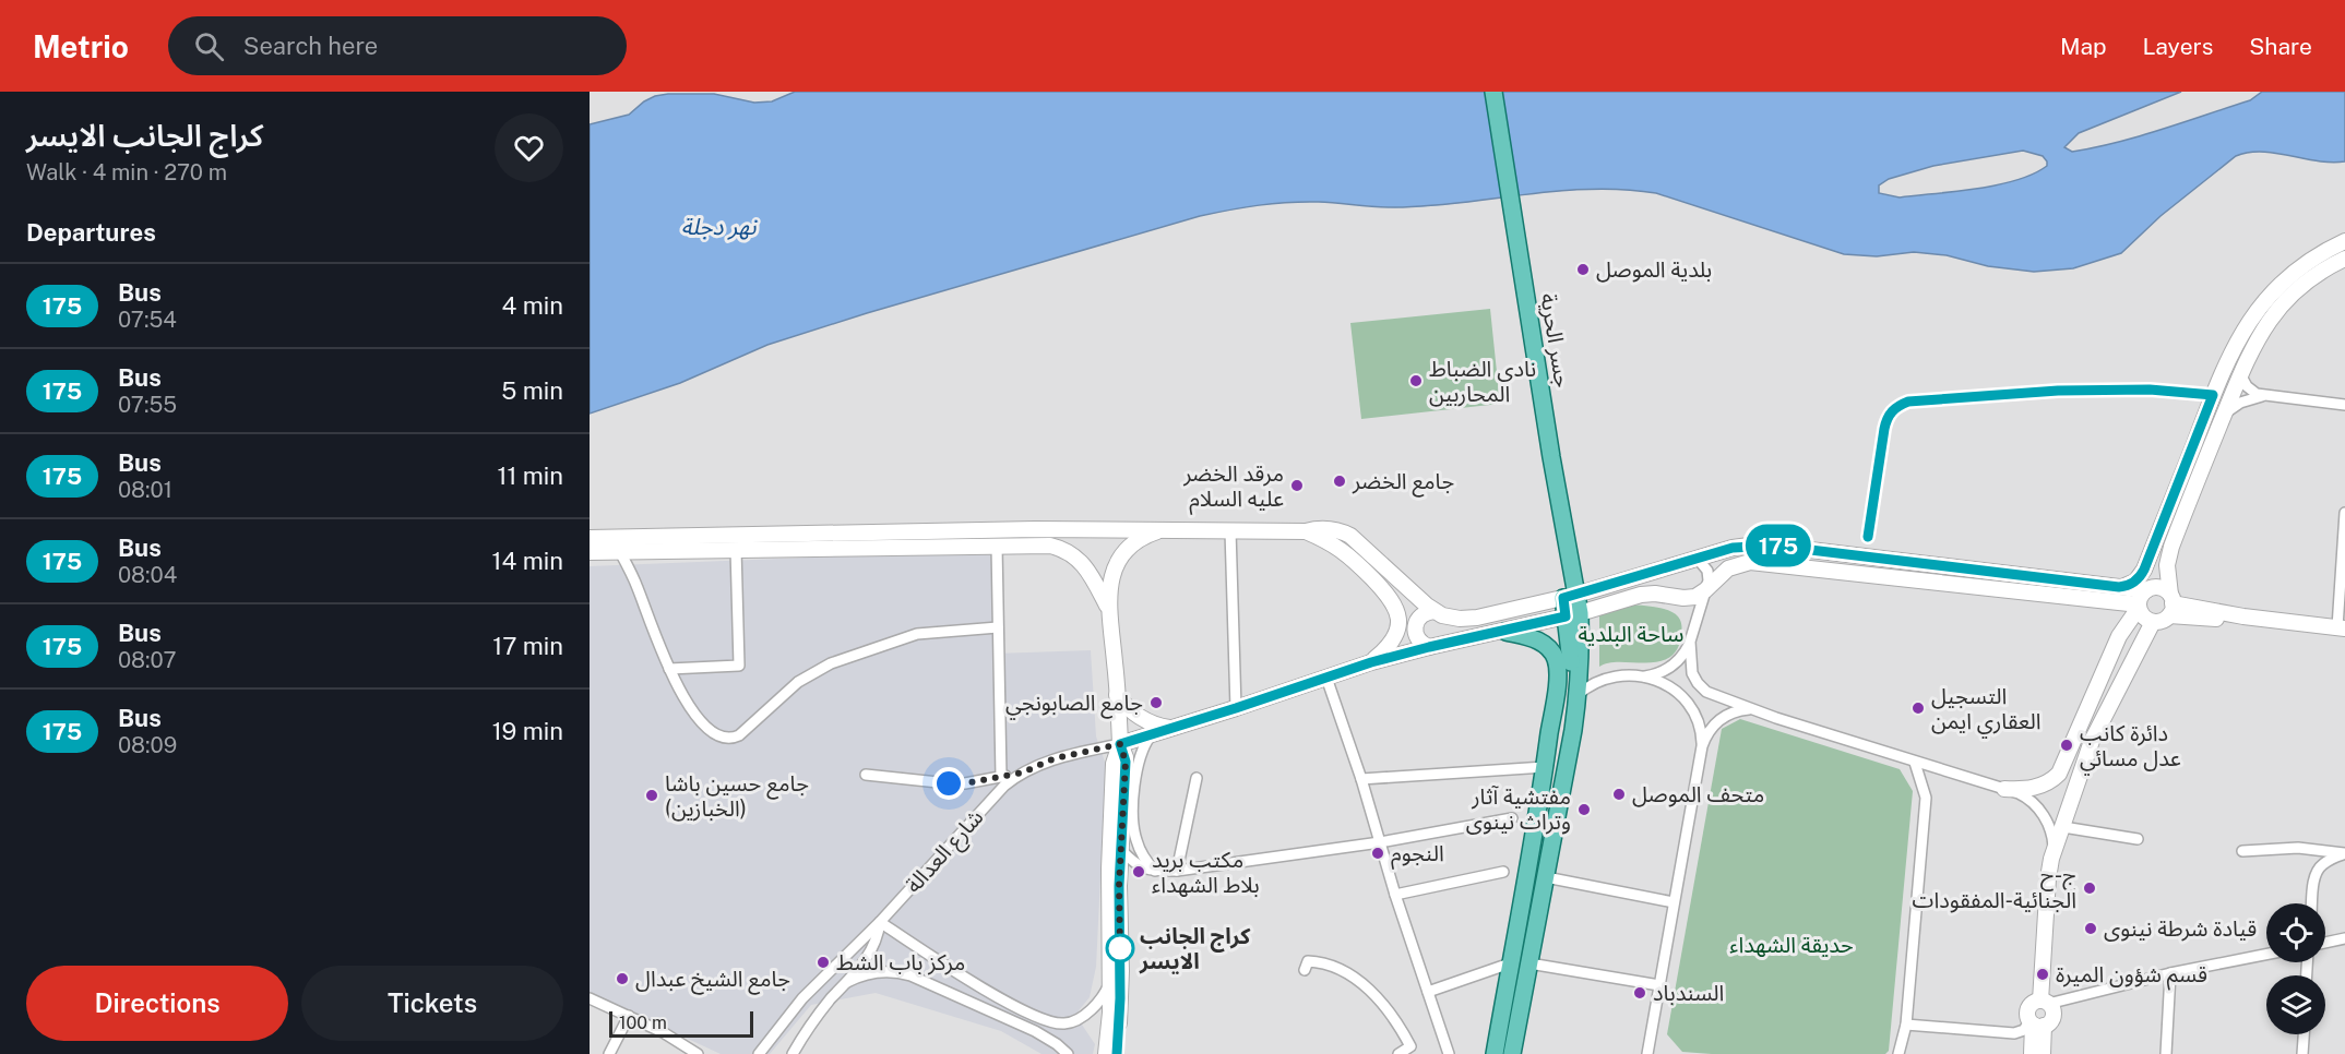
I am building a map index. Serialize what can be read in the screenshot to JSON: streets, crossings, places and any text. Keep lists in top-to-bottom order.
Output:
{
  "streets": {
    "main road": ["جسر الحرية"],
    "street": ["شارع العدالة"]
  },
  "water": ["نهر دجلة"],
  "parks": ["ساحة البلدية", "حديقة الشهداء"],
  "places": [
    "بلدية الموصل",
    "نادي الضباط المحاربين",
    "جامع الخضر",
    "مرقد الخضر عليه السلام",
    "جامع الصابونجي",
    "التسجيل العقاري ايمن",
    "دائرة كانب عدل مسائي",
    "متحف الموصل",
    "جامع حسين باشا (الخبازين)",
    "مفتشية آثار وتراث نينوى",
    "النجوم",
    "مكتب بريد بلاط الشهداء",
    "ج-ح الجنائية-المفقودات",
    "قيادة شرطة نينوى",
    "كراج الجانب الايسر",
    "مركز باب الشط",
    "قسم شؤون الميرة",
    "جامع الشيخ عبدال",
    "السندباد"
  ],
  "lines": ["bus line 175"],
  "scale_bar": "100 m",
  "page": {
    "header": "Metrio",
    "search": "Search here",
    "nav": ["Map", "Layers", "Share"],
    "heading": [
      ["كراج الجانب الايسر", "Walk · 4 min · 270 m"],
      "Departures"
    ],
    "on_map": "175",
    "list": [
      {
        "mark": "175",
        "name": "Bus",
        "note": "07:54",
        "value": "4 min"
      },
      {
        "mark": "175",
        "name": "Bus",
        "note": "07:55",
        "value": "5 min"
      },
      {
        "mark": "175",
        "name": "Bus",
        "note": "08:01",
        "value": "11 min"
      },
      {
        "mark": "175",
        "name": "Bus",
        "note": "08:04",
        "value": "14 min"
      },
      {
        "mark": "175",
        "name": "Bus",
        "note": "08:07",
        "value": "17 min"
      },
      {
        "mark": "175",
        "name": "Bus",
        "note": "08:09",
        "value": "19 min"
      }
    ],
    "buttons": ["Directions", "Tickets"],
    "scale": "100 m"
  }
}
